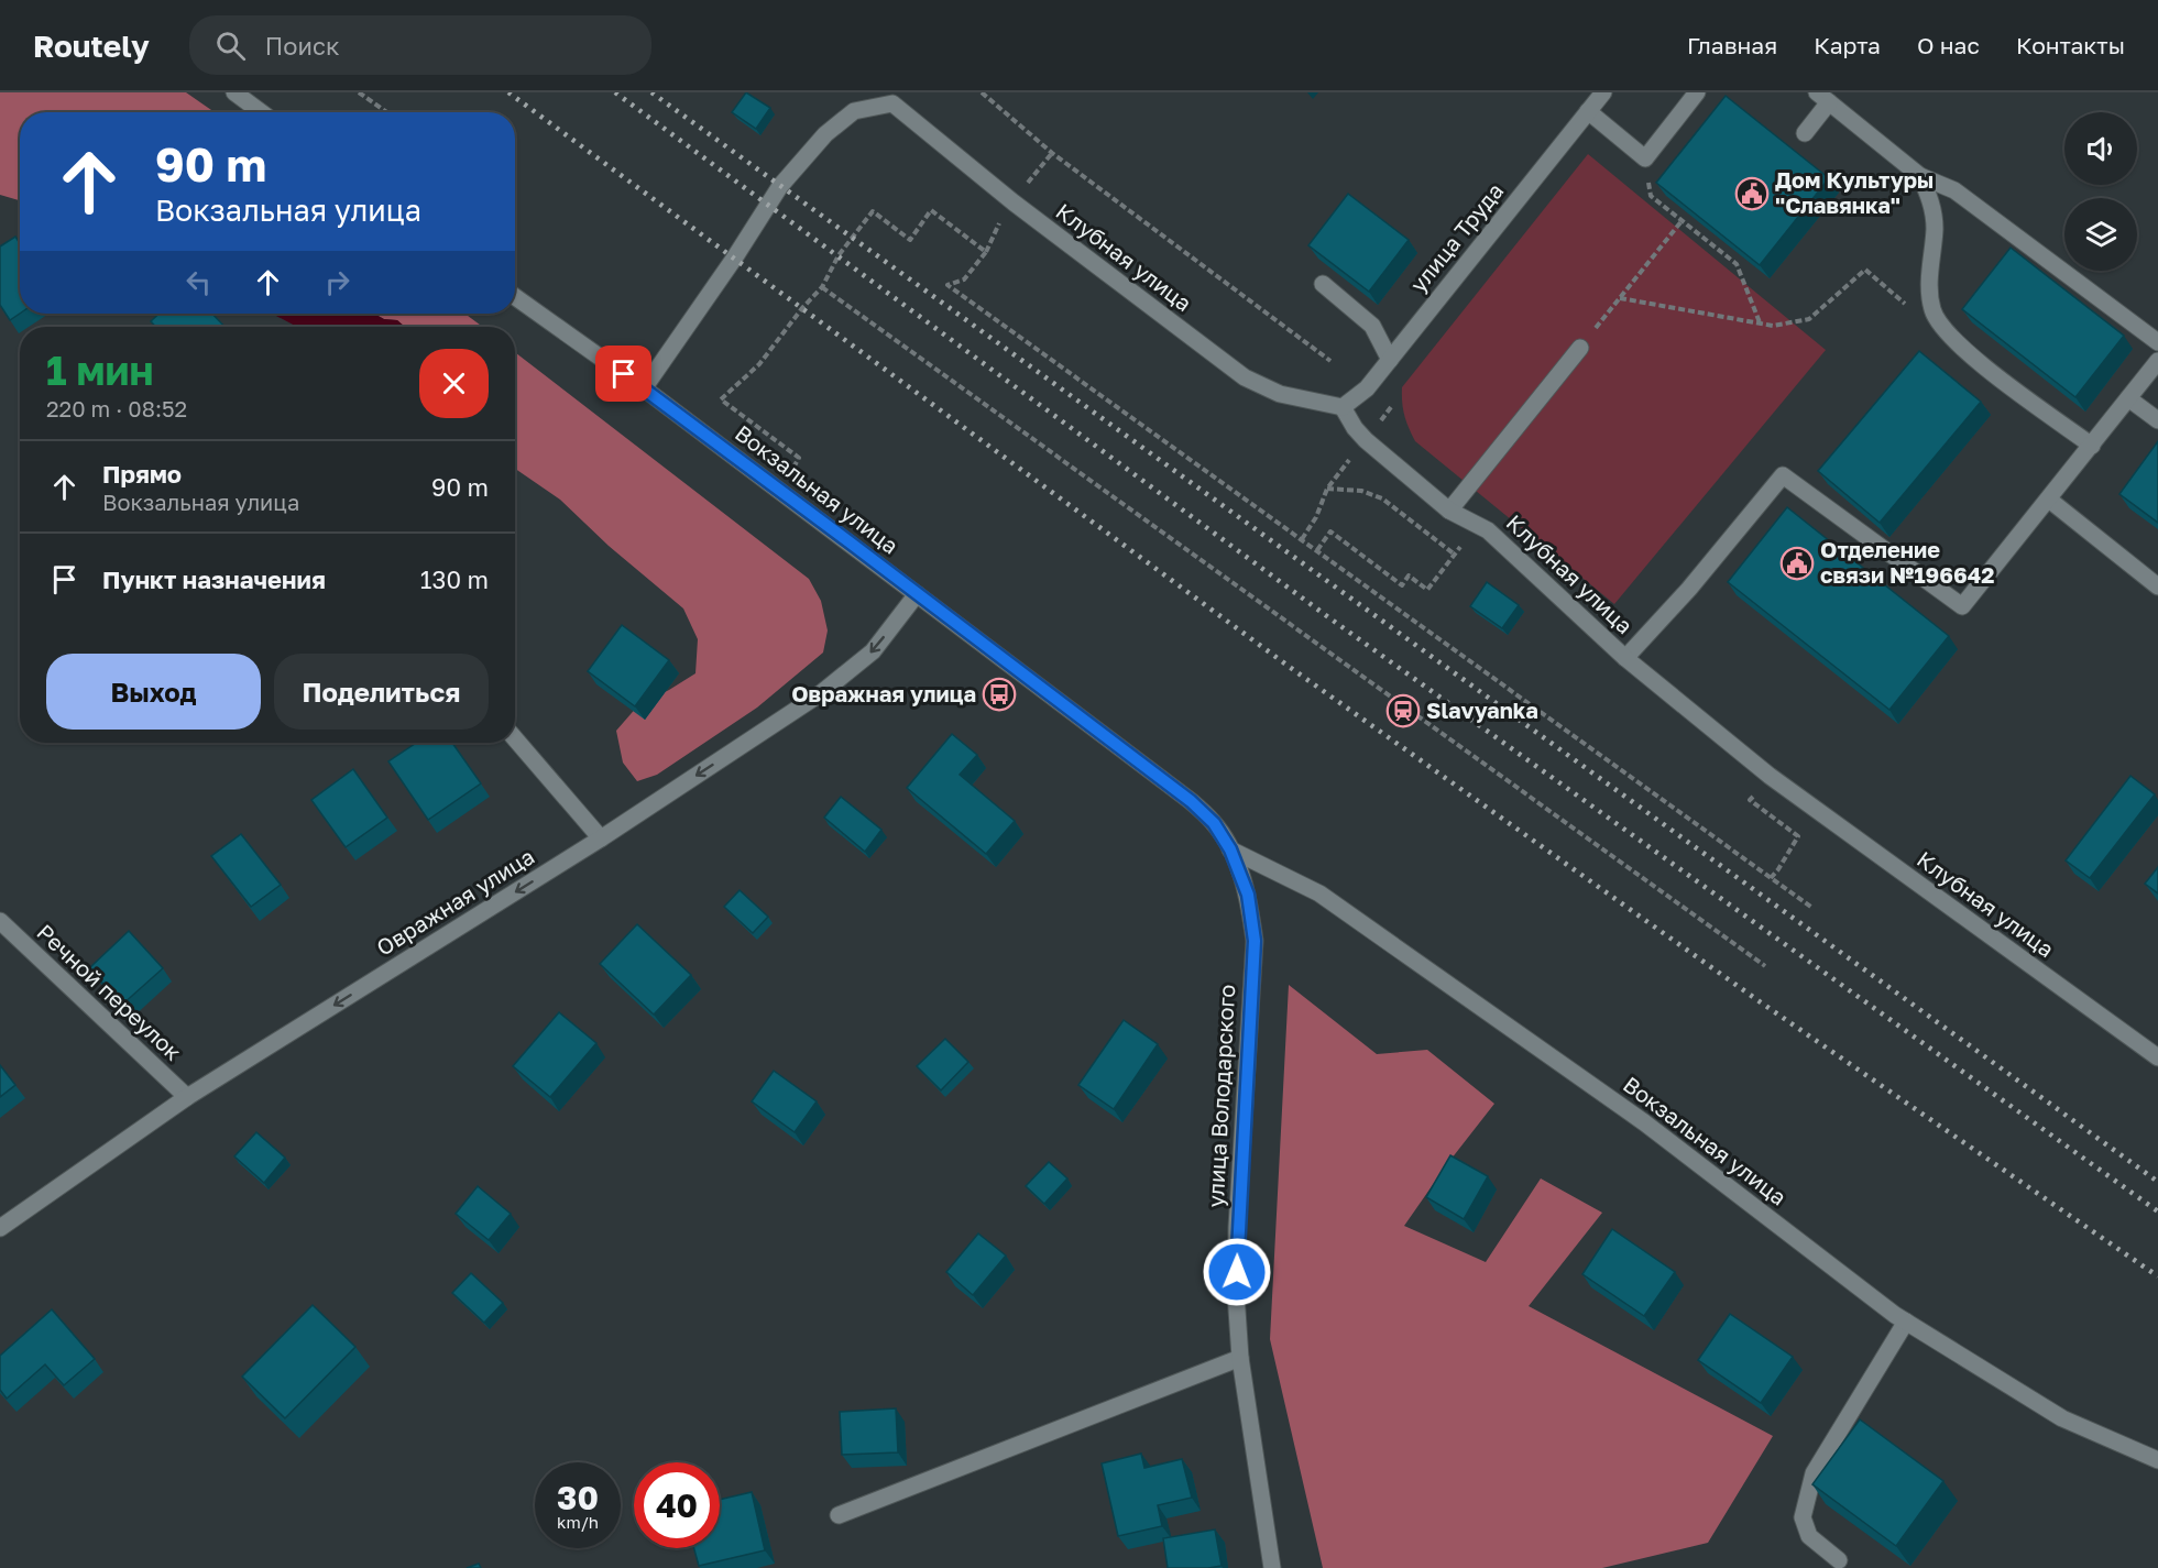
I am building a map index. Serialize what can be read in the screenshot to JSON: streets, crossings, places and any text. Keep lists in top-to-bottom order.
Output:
{
  "streets": {
    "street": [
      "улица Труда",
      "Клубная улица",
      "Вокзальная улица",
      "Овражная улица",
      "Речной переулок",
      "улица Володарского"
    ]
  },
  "crossings": [
    ["улица Труда", "Клубная улица"],
    ["Вокзальная улица", "Овражная улица"],
    ["Вокзальная улица", "улица Володарского"],
    ["Овражная улица", "Речной переулок"]
  ],
  "one_way": ["Овражная улица"],
  "places": {
    "public building": ["Дом Культуры \"Славянка\"", "Отделение связи №196642"],
    "bus stop": ["Овражная улица"],
    "station": ["Slavyanka"]
  },
  "page": {
    "header": "Routely",
    "search": "Поиск",
    "nav": [
      "Главная",
      "Карта",
      "О нас",
      "Контакты"
    ],
    "turn": ["90 m", "Вокзальная улица"],
    "heading": ["1 мин", "220 m · 08:52"],
    "list": [
      {
        "name": "Прямо",
        "note": "Вокзальная улица",
        "value": "90 m"
      },
      {
        "name": "Пункт назначения",
        "value": "130 m"
      }
    ],
    "buttons": ["Выход", "Поделиться"],
    "speed": "30 km/h",
    "limit": "40"
  }
}
